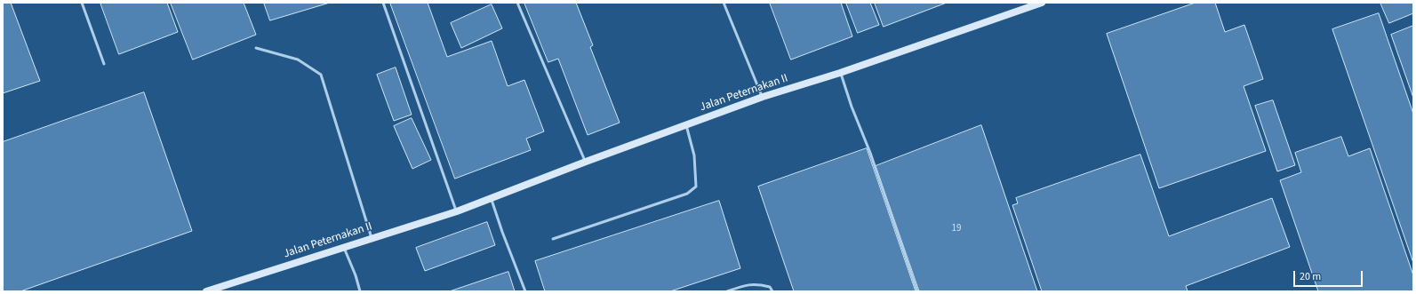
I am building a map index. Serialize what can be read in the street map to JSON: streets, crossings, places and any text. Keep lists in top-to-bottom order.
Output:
{
  "streets": {
    "street": ["Jalan Peternakan II"]
  },
  "house_numbers": ["19"],
  "scale_bar": "20 m"
}
